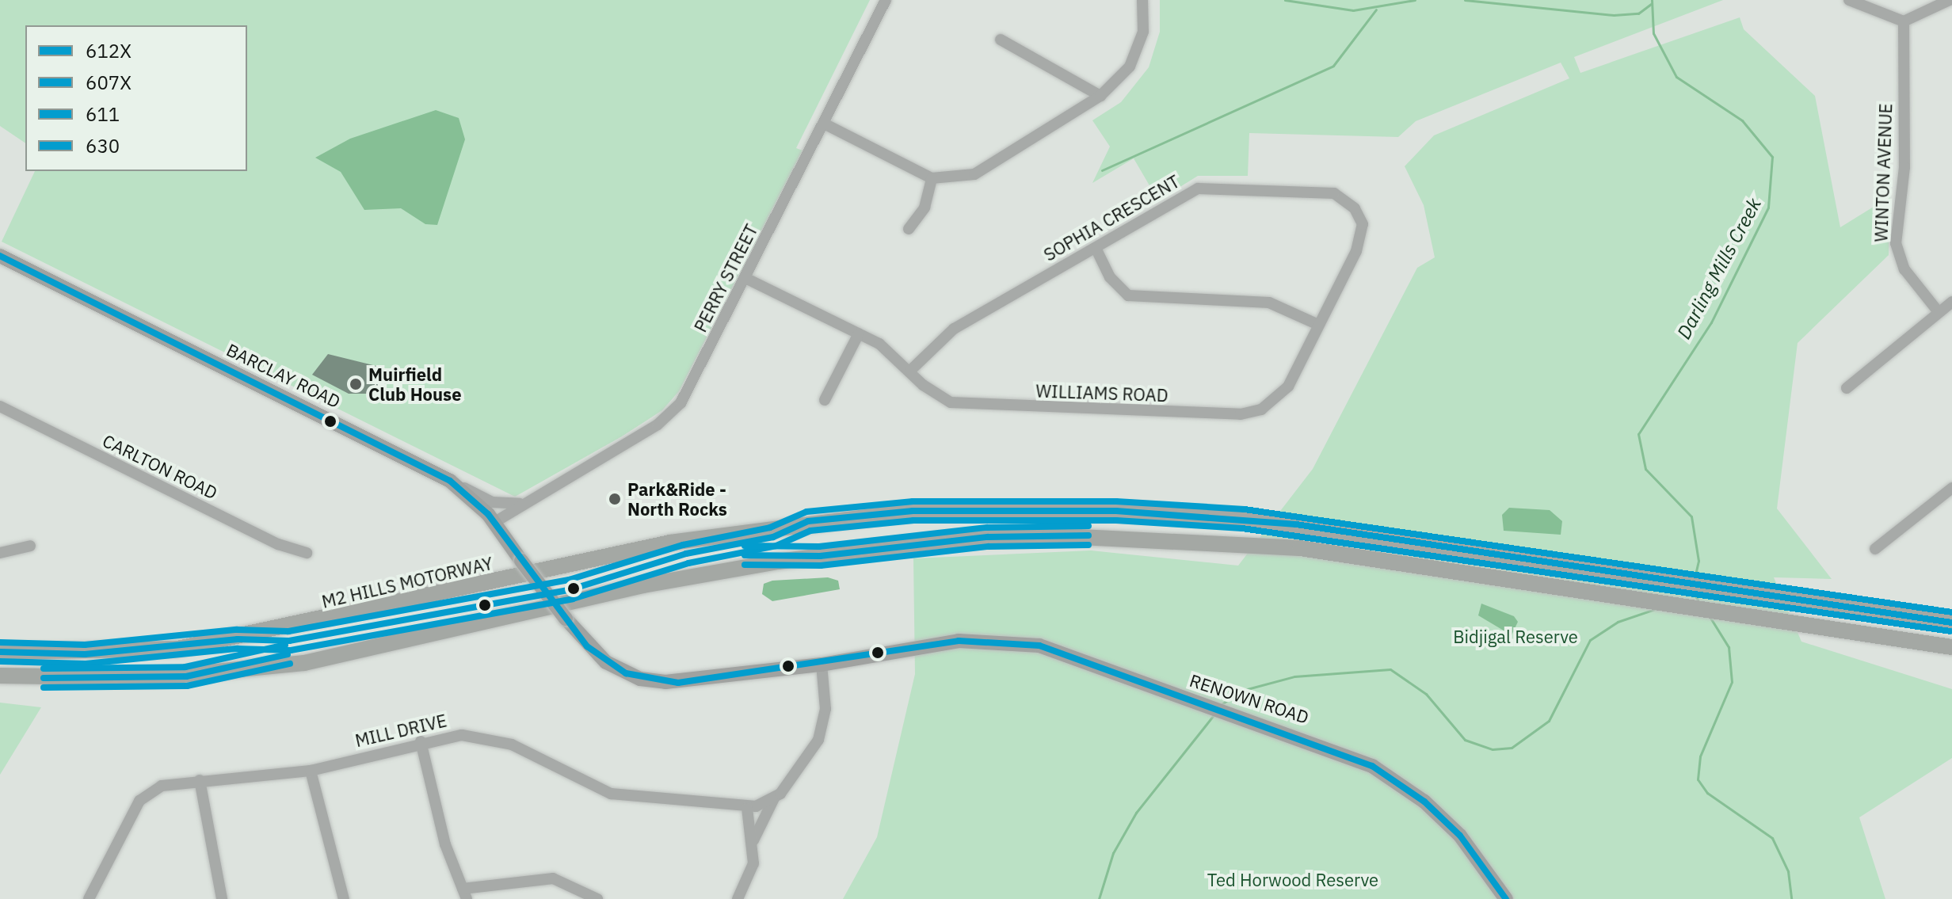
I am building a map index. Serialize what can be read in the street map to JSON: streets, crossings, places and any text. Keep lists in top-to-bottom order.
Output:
{
  "streets": {
    "highway": ["M2 HILLS MOTORWAY"],
    "main road": ["BARCLAY ROAD", "RENOWN ROAD"],
    "street": [
      "WINTON AVENUE",
      "SOPHIA CRESCENT",
      "PERRY STREET",
      "WILLIAMS ROAD",
      "CARLTON ROAD",
      "MILL DRIVE"
    ]
  },
  "crossings": [
    ["SOPHIA CRESCENT", "WILLIAMS ROAD"],
    ["PERRY STREET", "BARCLAY ROAD"],
    ["PERRY STREET", "WILLIAMS ROAD"],
    ["BARCLAY ROAD", "RENOWN ROAD"],
    ["BARCLAY ROAD", "MILL DRIVE"]
  ],
  "water": ["Darling Mills Creek"],
  "parks": ["Bidjigal Reserve", "Ted Horwood Reserve"],
  "places": ["Muirfield Club House", "Park&Ride - North Rocks"],
  "lines": [
    "transit line 630",
    "transit line 611",
    "transit line 612X",
    "transit line 607X"
  ],
  "legend": [
    "612X",
    "607X",
    "611",
    "630"
  ]
}
